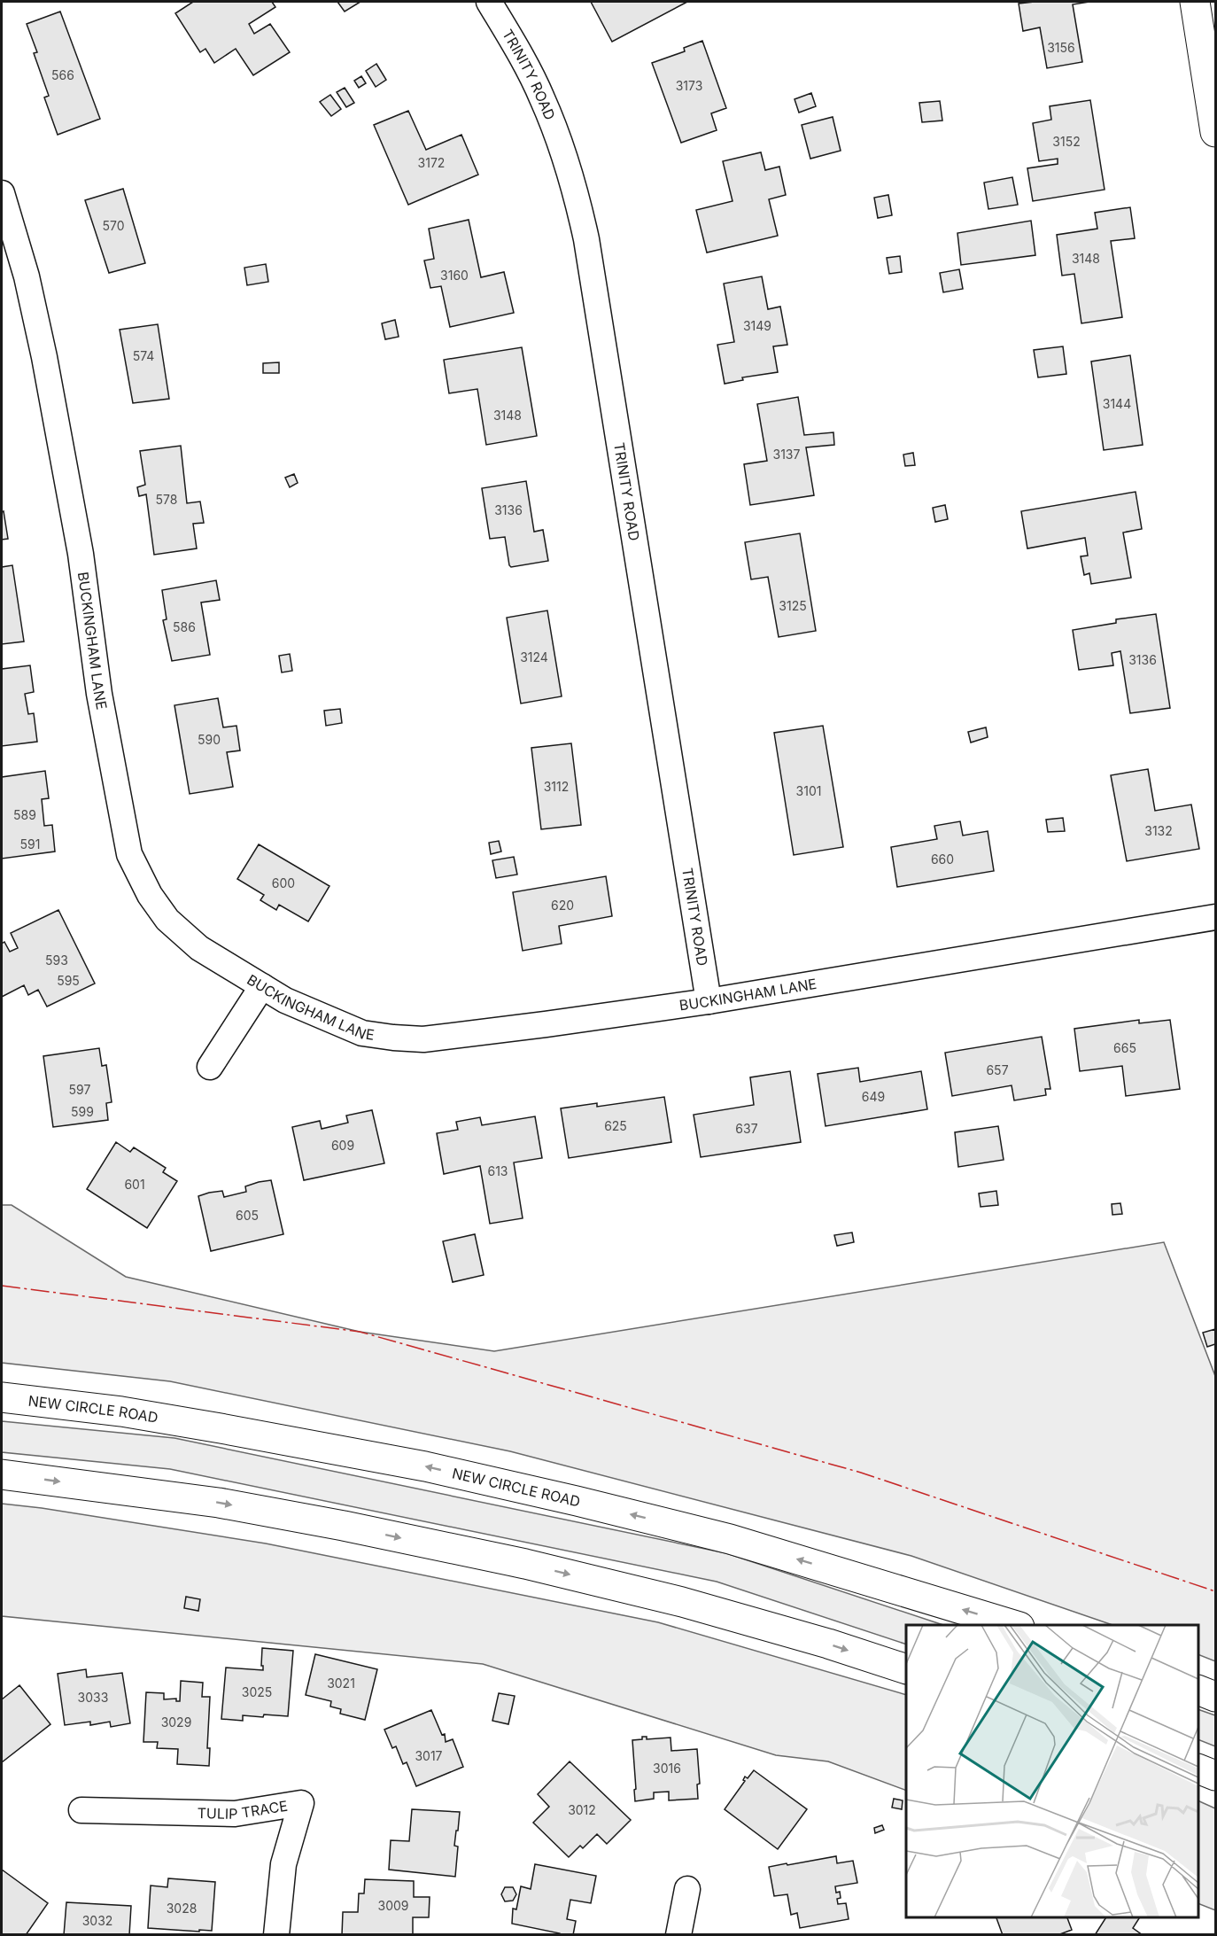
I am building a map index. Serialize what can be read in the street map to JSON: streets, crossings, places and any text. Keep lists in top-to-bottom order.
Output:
{
  "streets": {
    "main road": ["NEW CIRCLE ROAD"],
    "street": ["TRINITY ROAD", "BUCKINGHAM LANE", "TULIP TRACE"]
  },
  "crossings": [
    ["TRINITY ROAD", "BUCKINGHAM LANE"]
  ],
  "house_numbers": [
    "3156",
    "566",
    "3173",
    "3152",
    "3172",
    "570",
    "3148",
    "3160",
    "3149",
    "574",
    "3144",
    "3148",
    "3137",
    "578",
    "3136",
    "3125",
    "586",
    "3124",
    "3136",
    "590",
    "3112",
    "3101",
    "589",
    "3132",
    "591",
    "660",
    "600",
    "620",
    "593",
    "595",
    "665",
    "657",
    "597",
    "649",
    "599",
    "625",
    "637",
    "609",
    "613",
    "601",
    "605",
    "3021",
    "3025",
    "3033",
    "3029",
    "3017",
    "3016",
    "3012",
    "3009",
    "3028",
    "3032"
  ]
}
